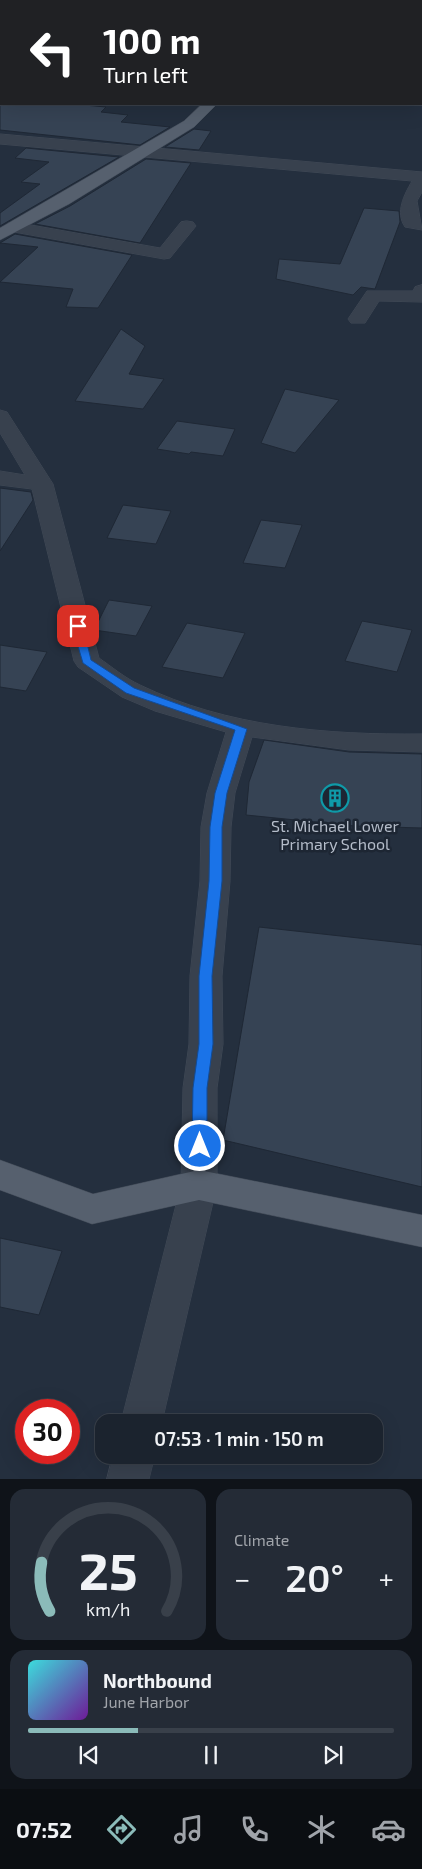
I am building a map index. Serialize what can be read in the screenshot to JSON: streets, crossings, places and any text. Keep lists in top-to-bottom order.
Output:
{
  "places": {
    "building": ["St. Michael Lower Primary School"]
  },
  "page": {
    "turn": ["100 m", "Turn left"],
    "limit": "30",
    "trip": "07:53 · 1 min · 150 m",
    "tile": "Climate",
    "heat": ["−", "20°", "+"],
    "song": ["Northbound", "June Harbor"],
    "tabs": "07:52",
    "gauge": ["25", "km/h"]
  }
}
